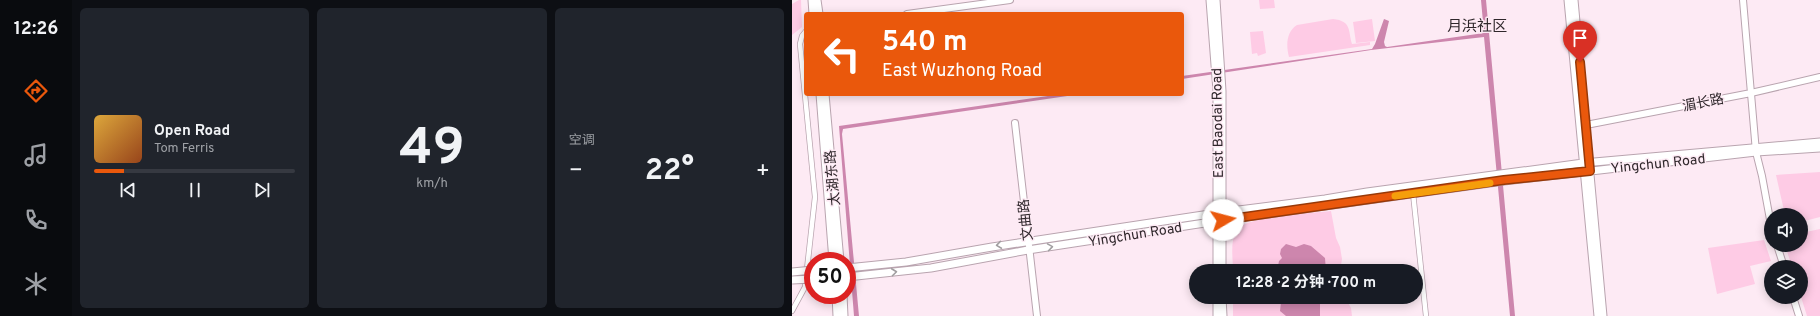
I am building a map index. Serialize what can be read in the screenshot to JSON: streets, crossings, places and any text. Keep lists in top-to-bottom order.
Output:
{
  "streets": {
    "main road": ["East Baodai Road", "Yingchun Road", "太湖东路"],
    "street": ["湄长路", "文曲路"]
  },
  "crossings": [
    ["East Baodai Road", "Yingchun Road"],
    ["Yingchun Road", "文曲路"]
  ],
  "districts": ["月浜社区"],
  "page": {
    "tabs": "12:26",
    "tile": [
      ["49", "km/h"],
      "空调"
    ],
    "turn": ["540 m", "East Wuzhong Road"],
    "song": ["Open Road", "Tom Ferris"],
    "heat": ["−", "22°", "+"],
    "limit": "50",
    "trip": "12:28 · 2 分钟 · 700 m"
  }
}
